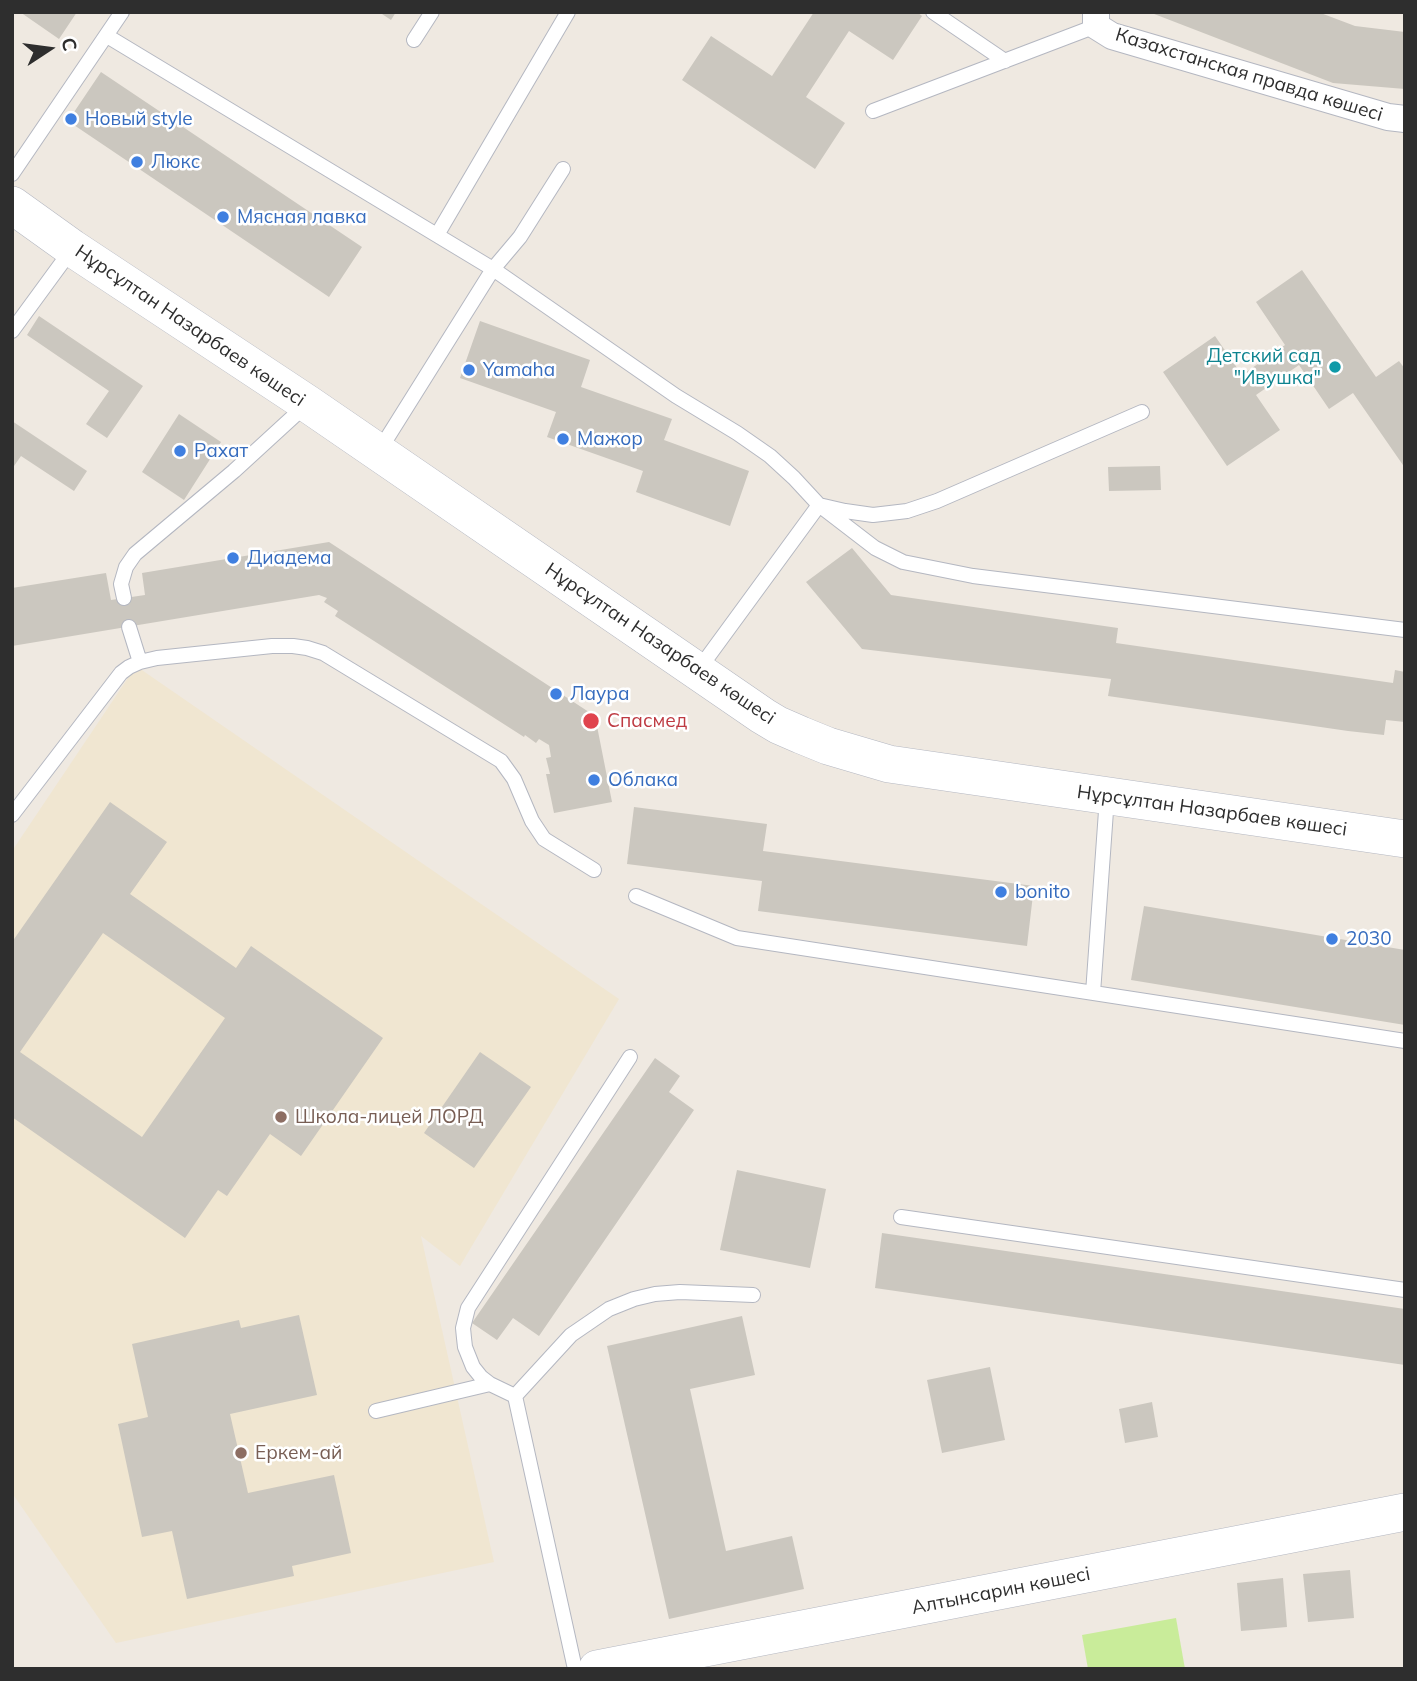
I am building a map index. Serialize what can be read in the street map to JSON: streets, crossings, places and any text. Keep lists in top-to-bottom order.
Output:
{
  "streets": {
    "main road": ["Нұрсұлтан Назарбаев көшесі", "Алтынсарин көшесі"],
    "street": ["Казахстанская правда көшесі"]
  },
  "places": [
    "Новый style",
    "Люкс",
    "Мясная лавка",
    "Детский сад \"Ивушка\"",
    "Yamaha",
    "Мажор",
    "Рахат",
    "Диадема",
    "Лаура",
    "Спасмед",
    "Облака",
    "bonito",
    "2030",
    "Школа-лицей ЛОРД",
    "Еркем-ай"
  ],
  "north": "right"
}
